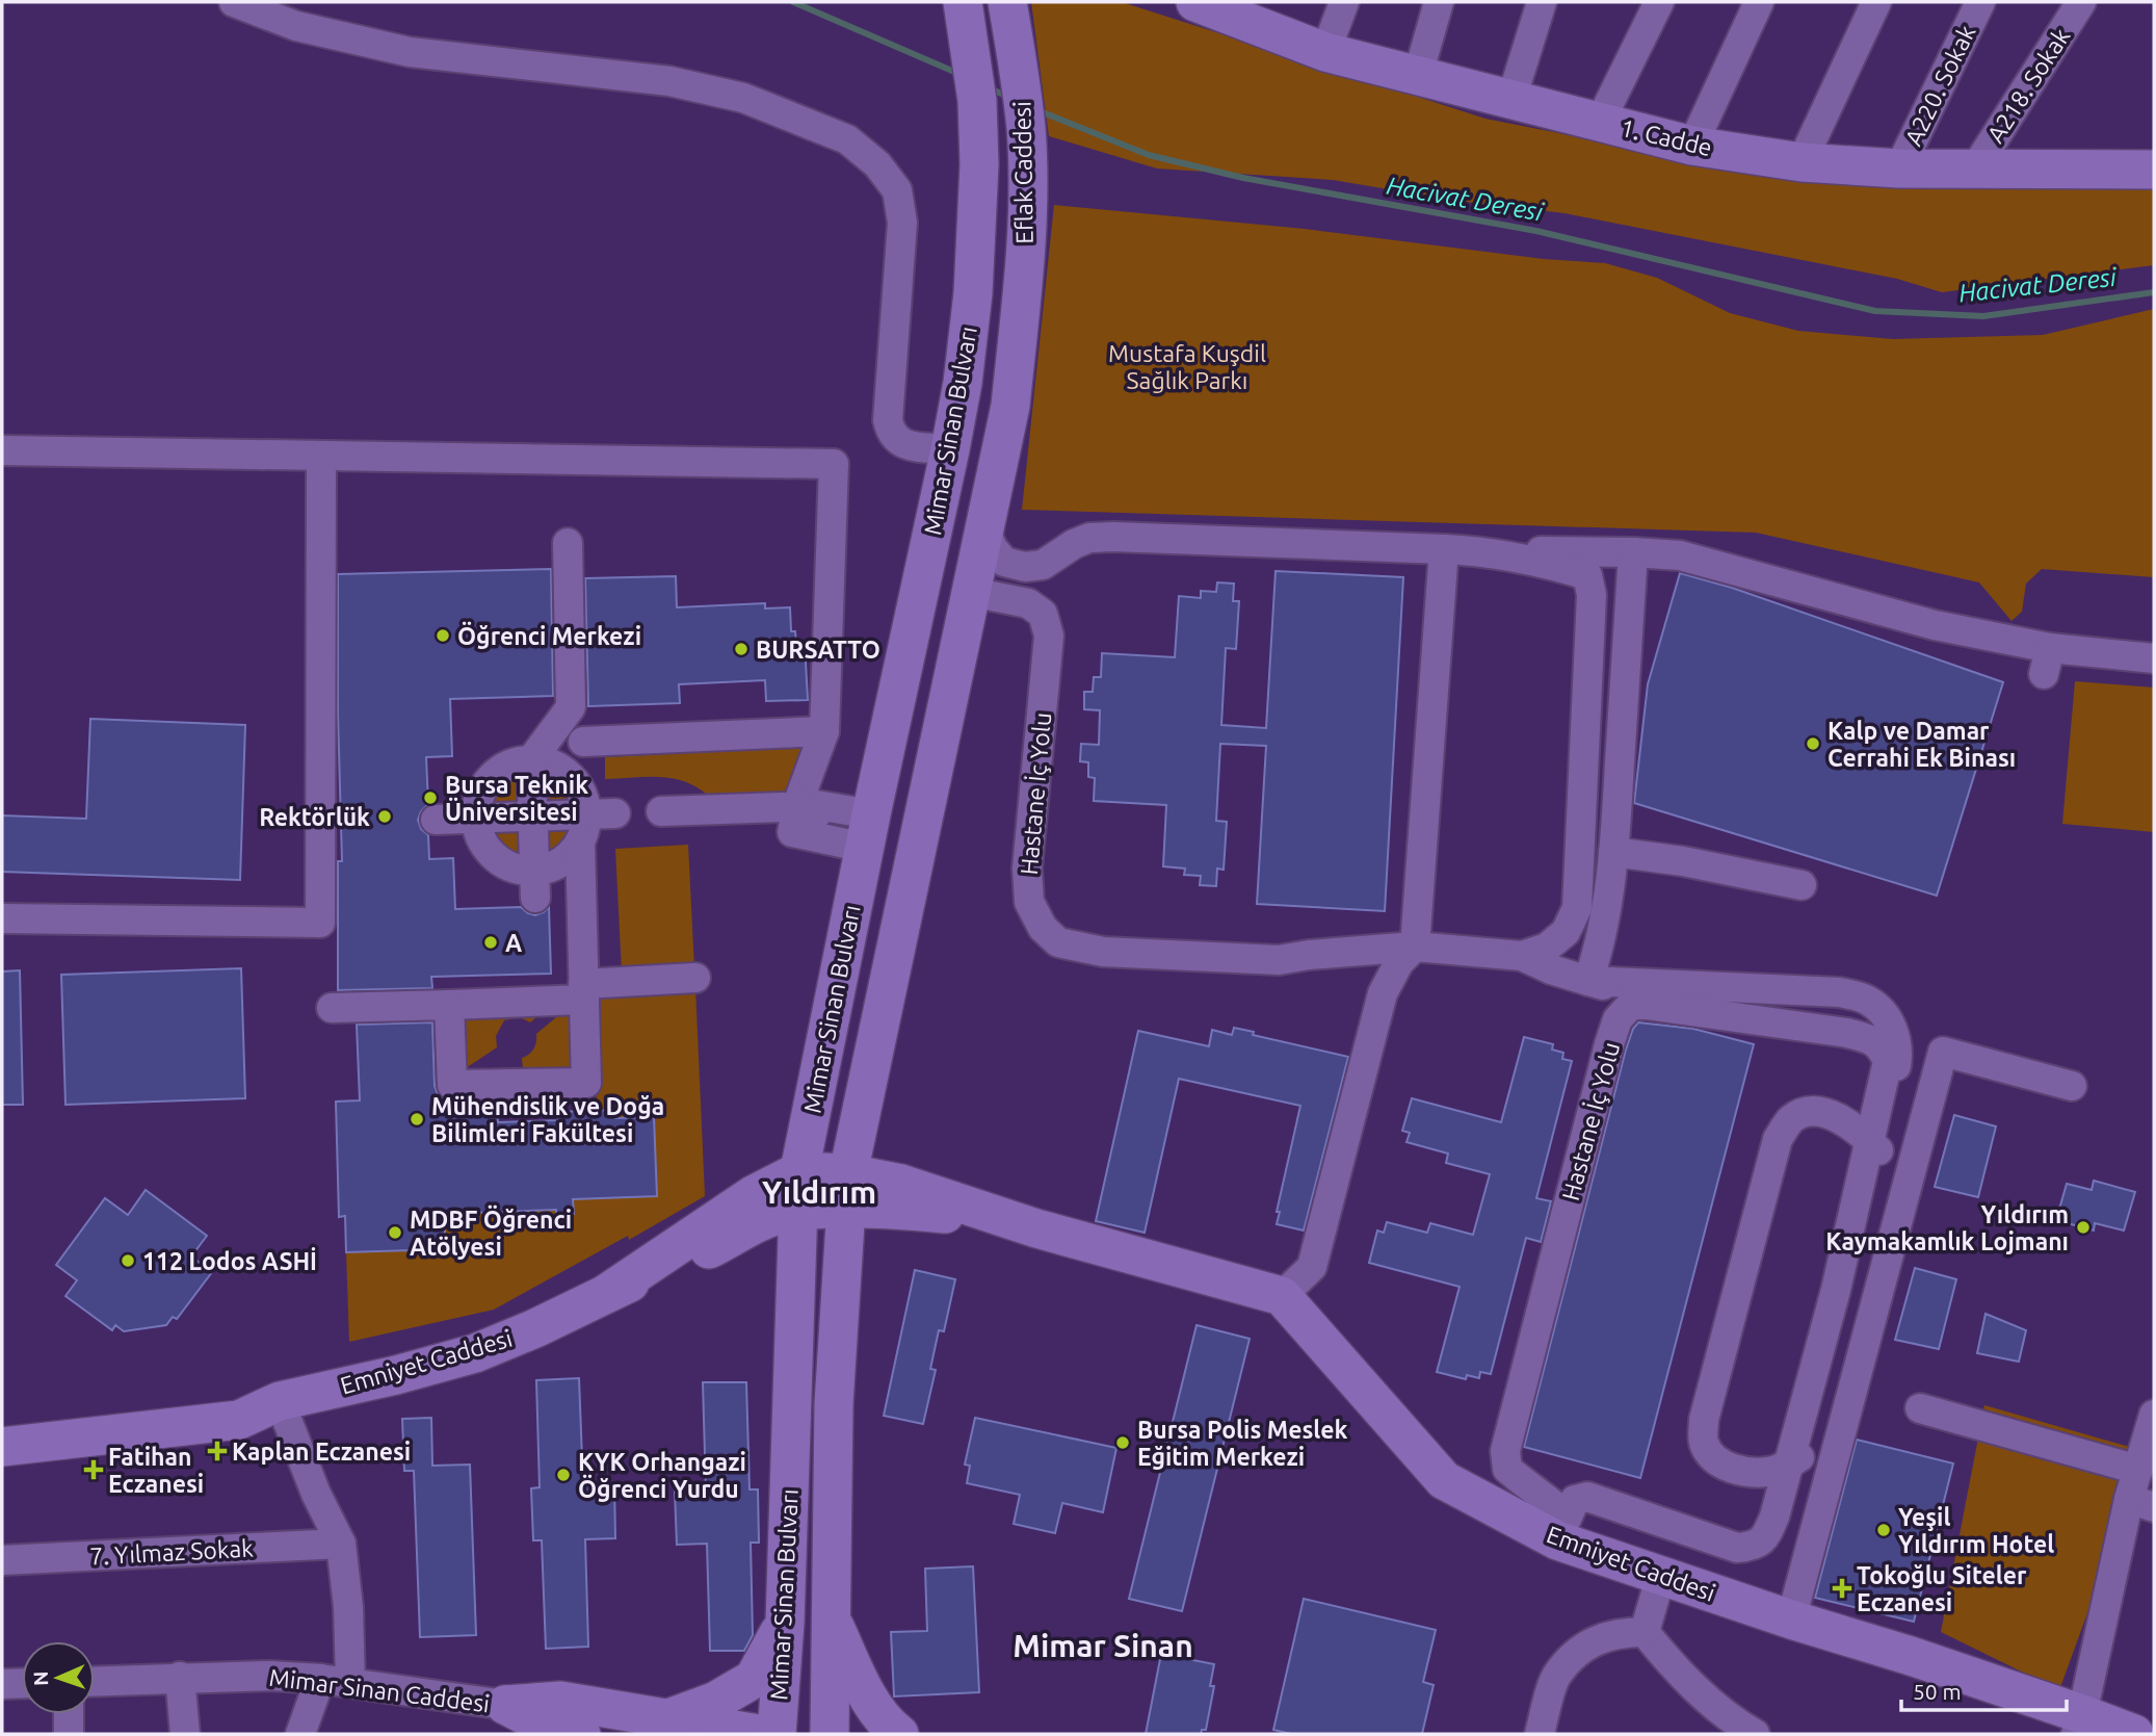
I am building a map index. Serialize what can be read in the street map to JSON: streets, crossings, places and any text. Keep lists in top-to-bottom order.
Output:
{
  "streets": {
    "main road": [
      "1. Cadde",
      "Eflak Caddesi",
      "Mimar Sinan Bulvarı",
      "Emniyet Caddesi"
    ],
    "street": [
      "A220. Sokak",
      "A218. Sokak",
      "Hastane İç Yolu",
      "7. Yılmaz Sokak",
      "Mimar Sinan Caddesi"
    ]
  },
  "crossings": [
    ["A220. Sokak", "1. Cadde"],
    ["A218. Sokak", "1. Cadde"],
    ["Eflak Caddesi", "Mimar Sinan Bulvarı"],
    ["Mimar Sinan Bulvarı", "Hastane İç Yolu"],
    ["Hastane İç Yolu", "Emniyet Caddesi"]
  ],
  "districts": ["Yıldırım", "Mimar Sinan"],
  "water": ["Hacivat Deresi"],
  "parks": ["Mustafa Kuşdil Sağlık Parkı"],
  "places": {
    "other": [
      "Öğrenci Merkezi",
      "BURSATTO",
      "Kalp ve Damar Cerrahi Ek Binası",
      "Bursa Teknik Üniversitesi",
      "Rektörlük",
      "A",
      "Mühendislik ve Doğa Bilimleri Fakültesi",
      "Yıldırım Kaymakamlık Lojmanı",
      "MDBF Öğrenci Atölyesi",
      "112 Lodos ASHİ",
      "Bursa Polis Meslek Eğitim Merkezi",
      "KYK Orhangazi Öğrenci Yurdu",
      "Yeşil Yıldırım Hotel"
    ],
    "health": ["Kaplan Eczanesi", "Fatihan Eczanesi", "Tokoğlu Siteler Eczanesi"]
  },
  "scale_bar": "50 m",
  "north": "left"
}
